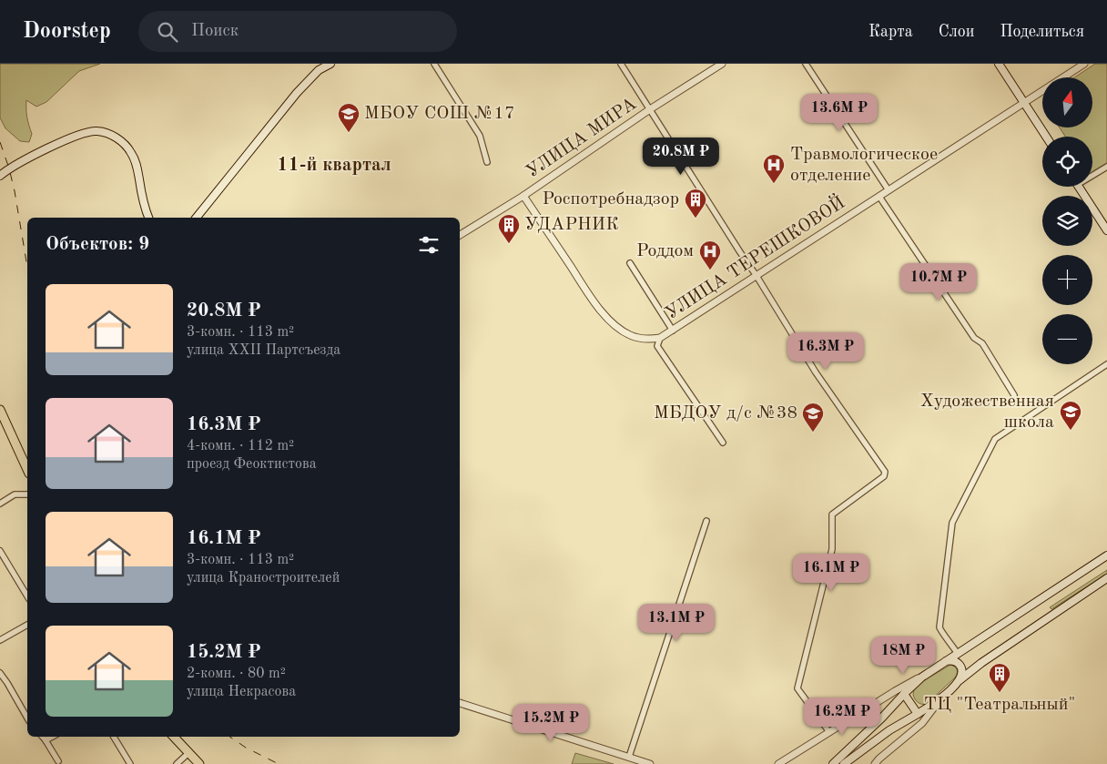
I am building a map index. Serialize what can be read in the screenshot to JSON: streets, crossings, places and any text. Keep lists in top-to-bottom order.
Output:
{
  "streets": {
    "street": ["УЛИЦА МИРА", "УЛИЦА ТЕРЕШКОВОЙ"]
  },
  "districts": ["11-й квартал"],
  "places": {
    "school or university": ["МБОУ СОШ №17", "Художественная школа", "МБДОУ д/с №38"],
    "hospital": ["Травмологическое отделение", "Роддом"],
    "building": ["Роспотребнадзор", "УДАРНИК", "ТЦ \"Театральный\""]
  },
  "north": "top",
  "page": {
    "header": "Doorstep",
    "search": "Поиск",
    "nav": ["Карта", "Слои", "Поделиться"],
    "map_buttons": ["+", "−"],
    "price": [
      "13.6M ₽",
      "20.8M ₽",
      "10.7M ₽",
      "16.3M ₽",
      "16.1M ₽",
      "13.1M ₽",
      "18M ₽",
      "16.2M ₽",
      "15.2M ₽"
    ],
    "heading": "Объектов: 9",
    "list": [
      {
        "name": "20.8M ₽",
        "note": "3-комн. · 113 m² · улица XXII Партсъезда"
      },
      {
        "name": "16.3M ₽",
        "note": "4-комн. · 112 m² · проезд Феоктистова"
      },
      {
        "name": "16.1M ₽",
        "note": "3-комн. · 113 m² · улица Краностроителей"
      },
      {
        "name": "15.2M ₽",
        "note": "2-комн. · 80 m² · улица Некрасова"
      }
    ]
  }
}
